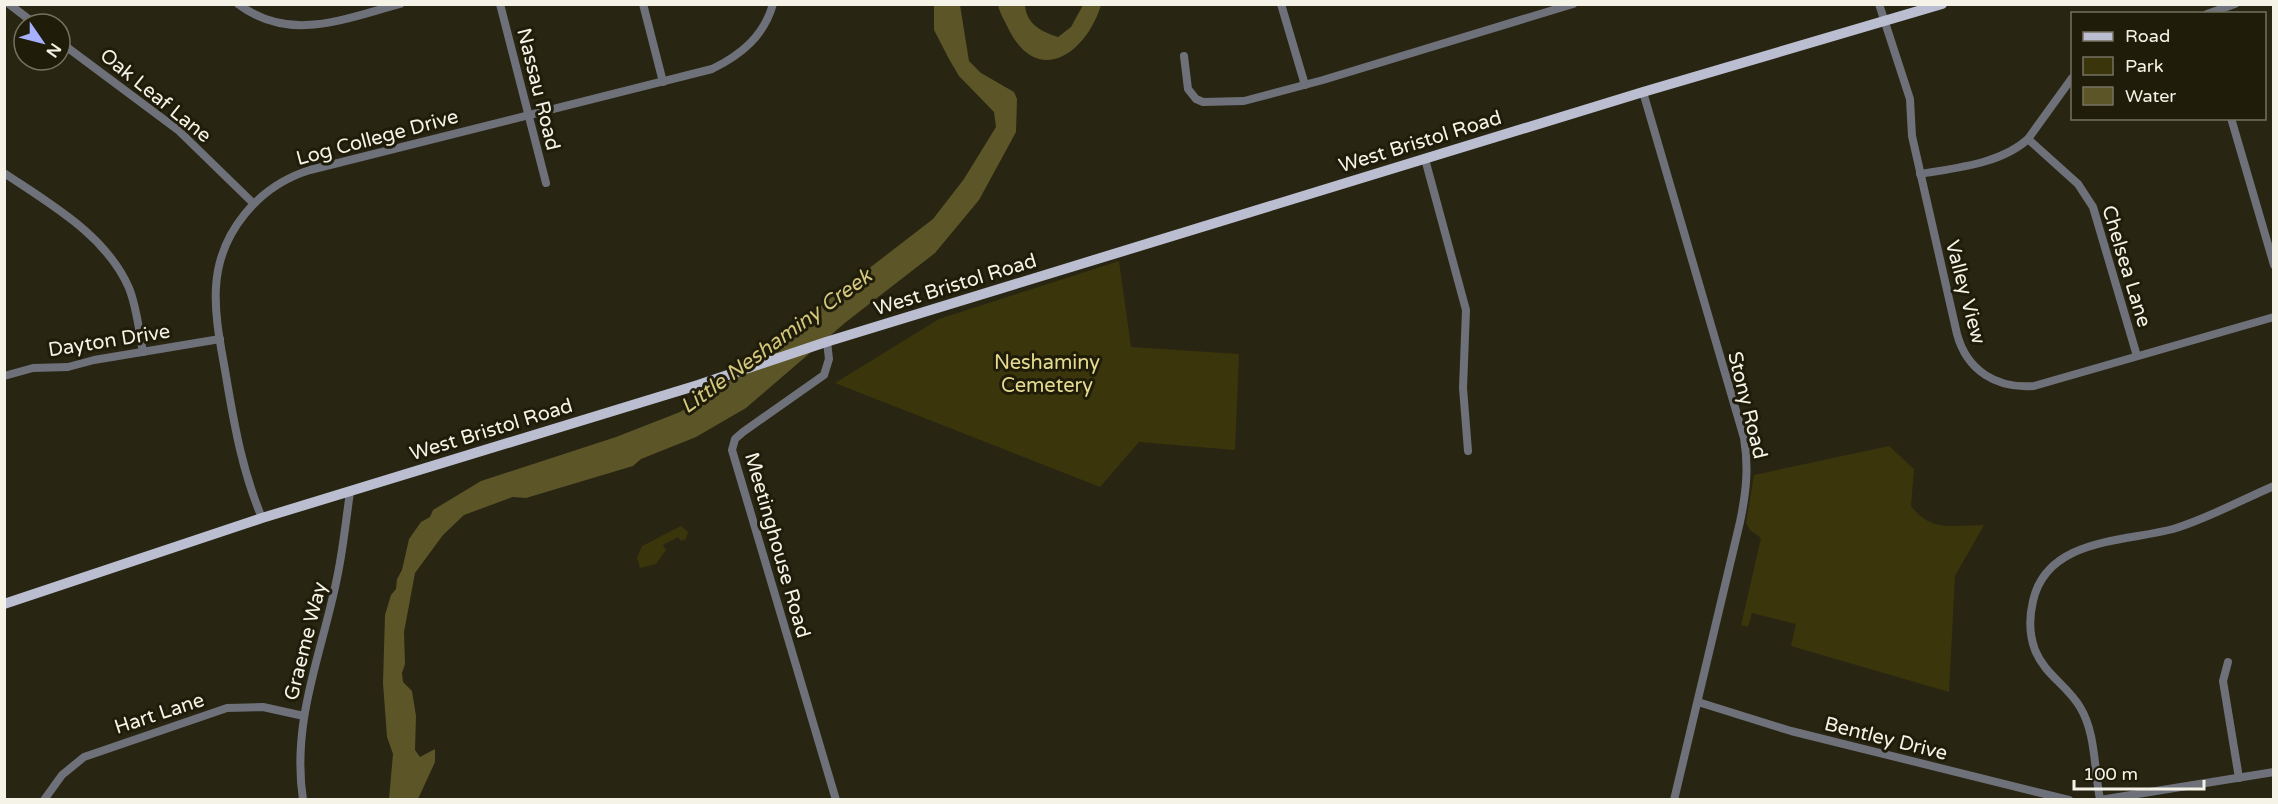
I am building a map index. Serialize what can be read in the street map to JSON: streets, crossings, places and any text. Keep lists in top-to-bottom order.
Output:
{
  "streets": {
    "main road": ["West Bristol Road"],
    "street": [
      "Nassau Road",
      "Oak Leaf Lane",
      "Log College Drive",
      "Chelsea Lane",
      "Valley View",
      "Dayton Drive",
      "Stony Road",
      "Meetinghouse Road",
      "Graeme Way",
      "Hart Lane",
      "Bentley Drive"
    ]
  },
  "crossings": [
    ["Nassau Road", "Log College Drive"],
    ["Oak Leaf Lane", "Log College Drive"],
    ["Log College Drive", "West Bristol Road"],
    ["Log College Drive", "Dayton Drive"],
    ["West Bristol Road", "Valley View"],
    ["West Bristol Road", "Stony Road"],
    ["West Bristol Road", "Meetinghouse Road"],
    ["West Bristol Road", "Graeme Way"],
    ["Chelsea Lane", "Valley View"],
    ["Stony Road", "Bentley Drive"],
    ["Graeme Way", "Hart Lane"]
  ],
  "water": ["Little Neshaminy Creek"],
  "parks": ["Neshaminy Cemetery"],
  "legend": ["Road", "Park", "Water"],
  "scale_bar": "100 m",
  "north": "bottom right"
}
